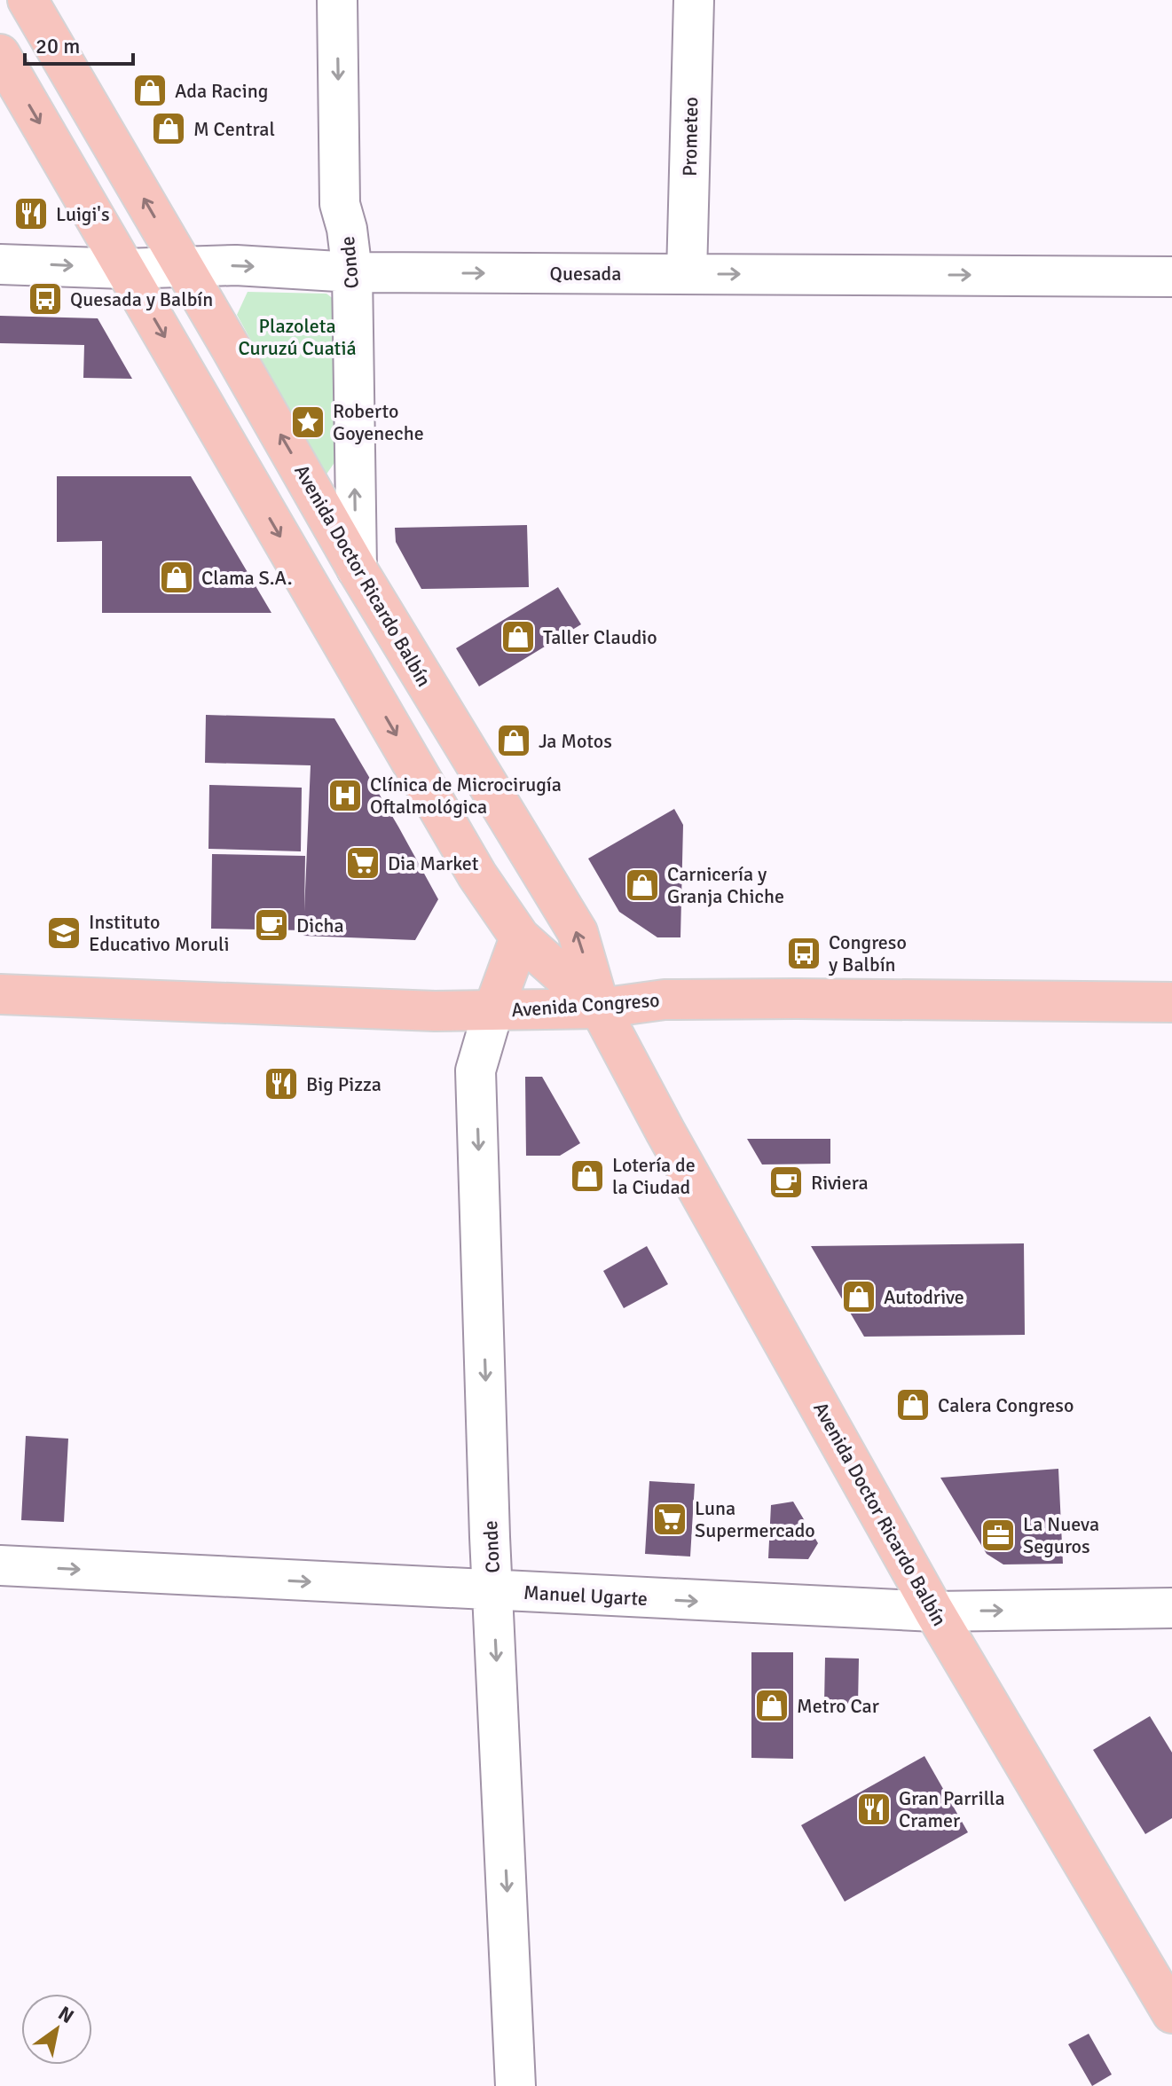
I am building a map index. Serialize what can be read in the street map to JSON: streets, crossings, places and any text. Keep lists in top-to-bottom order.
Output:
{
  "streets": {
    "main road": ["Avenida Doctor Ricardo Balbín", "Avenida Congreso"],
    "street": [
      "Prometeo",
      "Conde",
      "Quesada",
      "Manuel Ugarte"
    ]
  },
  "crossings": [
    ["Prometeo", "Quesada"],
    ["Conde", "Quesada"],
    ["Conde", "Avenida Doctor Ricardo Balbín"],
    ["Conde", "Avenida Congreso"],
    ["Conde", "Manuel Ugarte"],
    ["Quesada", "Avenida Doctor Ricardo Balbín"],
    ["Avenida Doctor Ricardo Balbín", "Avenida Congreso"],
    ["Avenida Doctor Ricardo Balbín", "Manuel Ugarte"]
  ],
  "one_way": ["Quesada", "Manuel Ugarte"],
  "parks": ["Plazoleta Curuzú Cuatiá"],
  "places": {
    "shop": [
      "Ada Racing",
      "M Central",
      "Clama S.A.",
      "Taller Claudio",
      "Ja Motos",
      "Carnicería y Granja Chiche",
      "Lotería de la Ciudad",
      "Autodrive",
      "Calera Congreso",
      "Metro Car"
    ],
    "restaurant": ["Luigi's", "Big Pizza", "Gran Parrilla Cramer"],
    "bus stop": ["Quesada y Balbín", "Congreso y Balbín"],
    "place": ["Roberto Goyeneche"],
    "hospital": ["Clínica de Microcirugía Oftalmológica"],
    "supermarket": ["Dia Market", "Luna Supermercado"],
    "cafe": ["Dicha", "Riviera"],
    "school or university": ["Instituto Educativo Moruli"],
    "office": ["La Nueva Seguros"]
  },
  "scale_bar": "20 m",
  "north": "top right"
}
